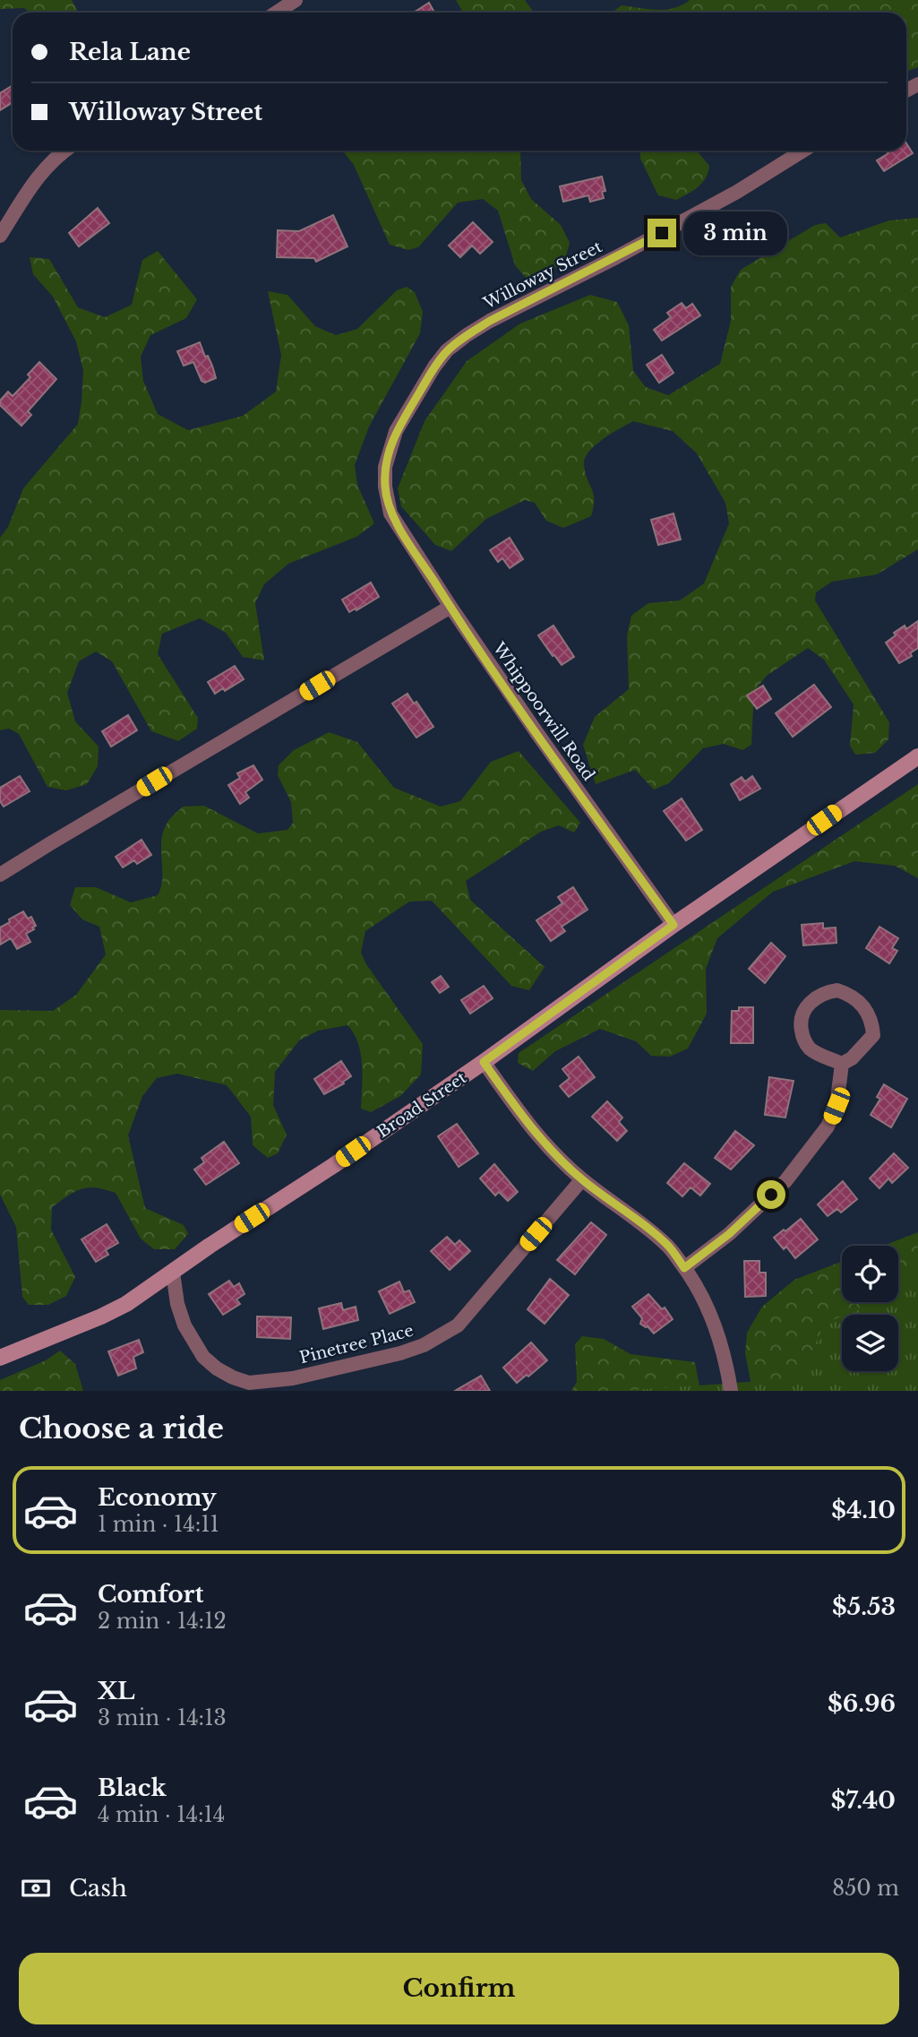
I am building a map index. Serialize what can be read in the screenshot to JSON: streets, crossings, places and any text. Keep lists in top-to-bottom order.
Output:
{
  "streets": {
    "street": [
      "Willoway Street",
      "Whippoorwill Road",
      "Broad Street",
      "Pinetree Place"
    ]
  },
  "crossings": [
    ["Willoway Street", "Whippoorwill Road"],
    ["Whippoorwill Road", "Broad Street"],
    ["Broad Street", "Pinetree Place"]
  ],
  "page": {
    "banner": ["Rela Lane", "Willoway Street"],
    "bubble": "3 min",
    "heading": "Choose a ride",
    "list": [
      {
        "name": "Economy",
        "note": "1 min · 14:11",
        "value": "$4.10"
      },
      {
        "name": "Comfort",
        "note": "2 min · 14:12",
        "value": "$5.53"
      },
      {
        "name": "XL",
        "note": "3 min · 14:13",
        "value": "$6.96"
      },
      {
        "name": "Black",
        "note": "4 min · 14:14",
        "value": "$7.40"
      }
    ],
    "pay": ["Cash", "850 m"],
    "buttons": "Confirm"
  }
}
